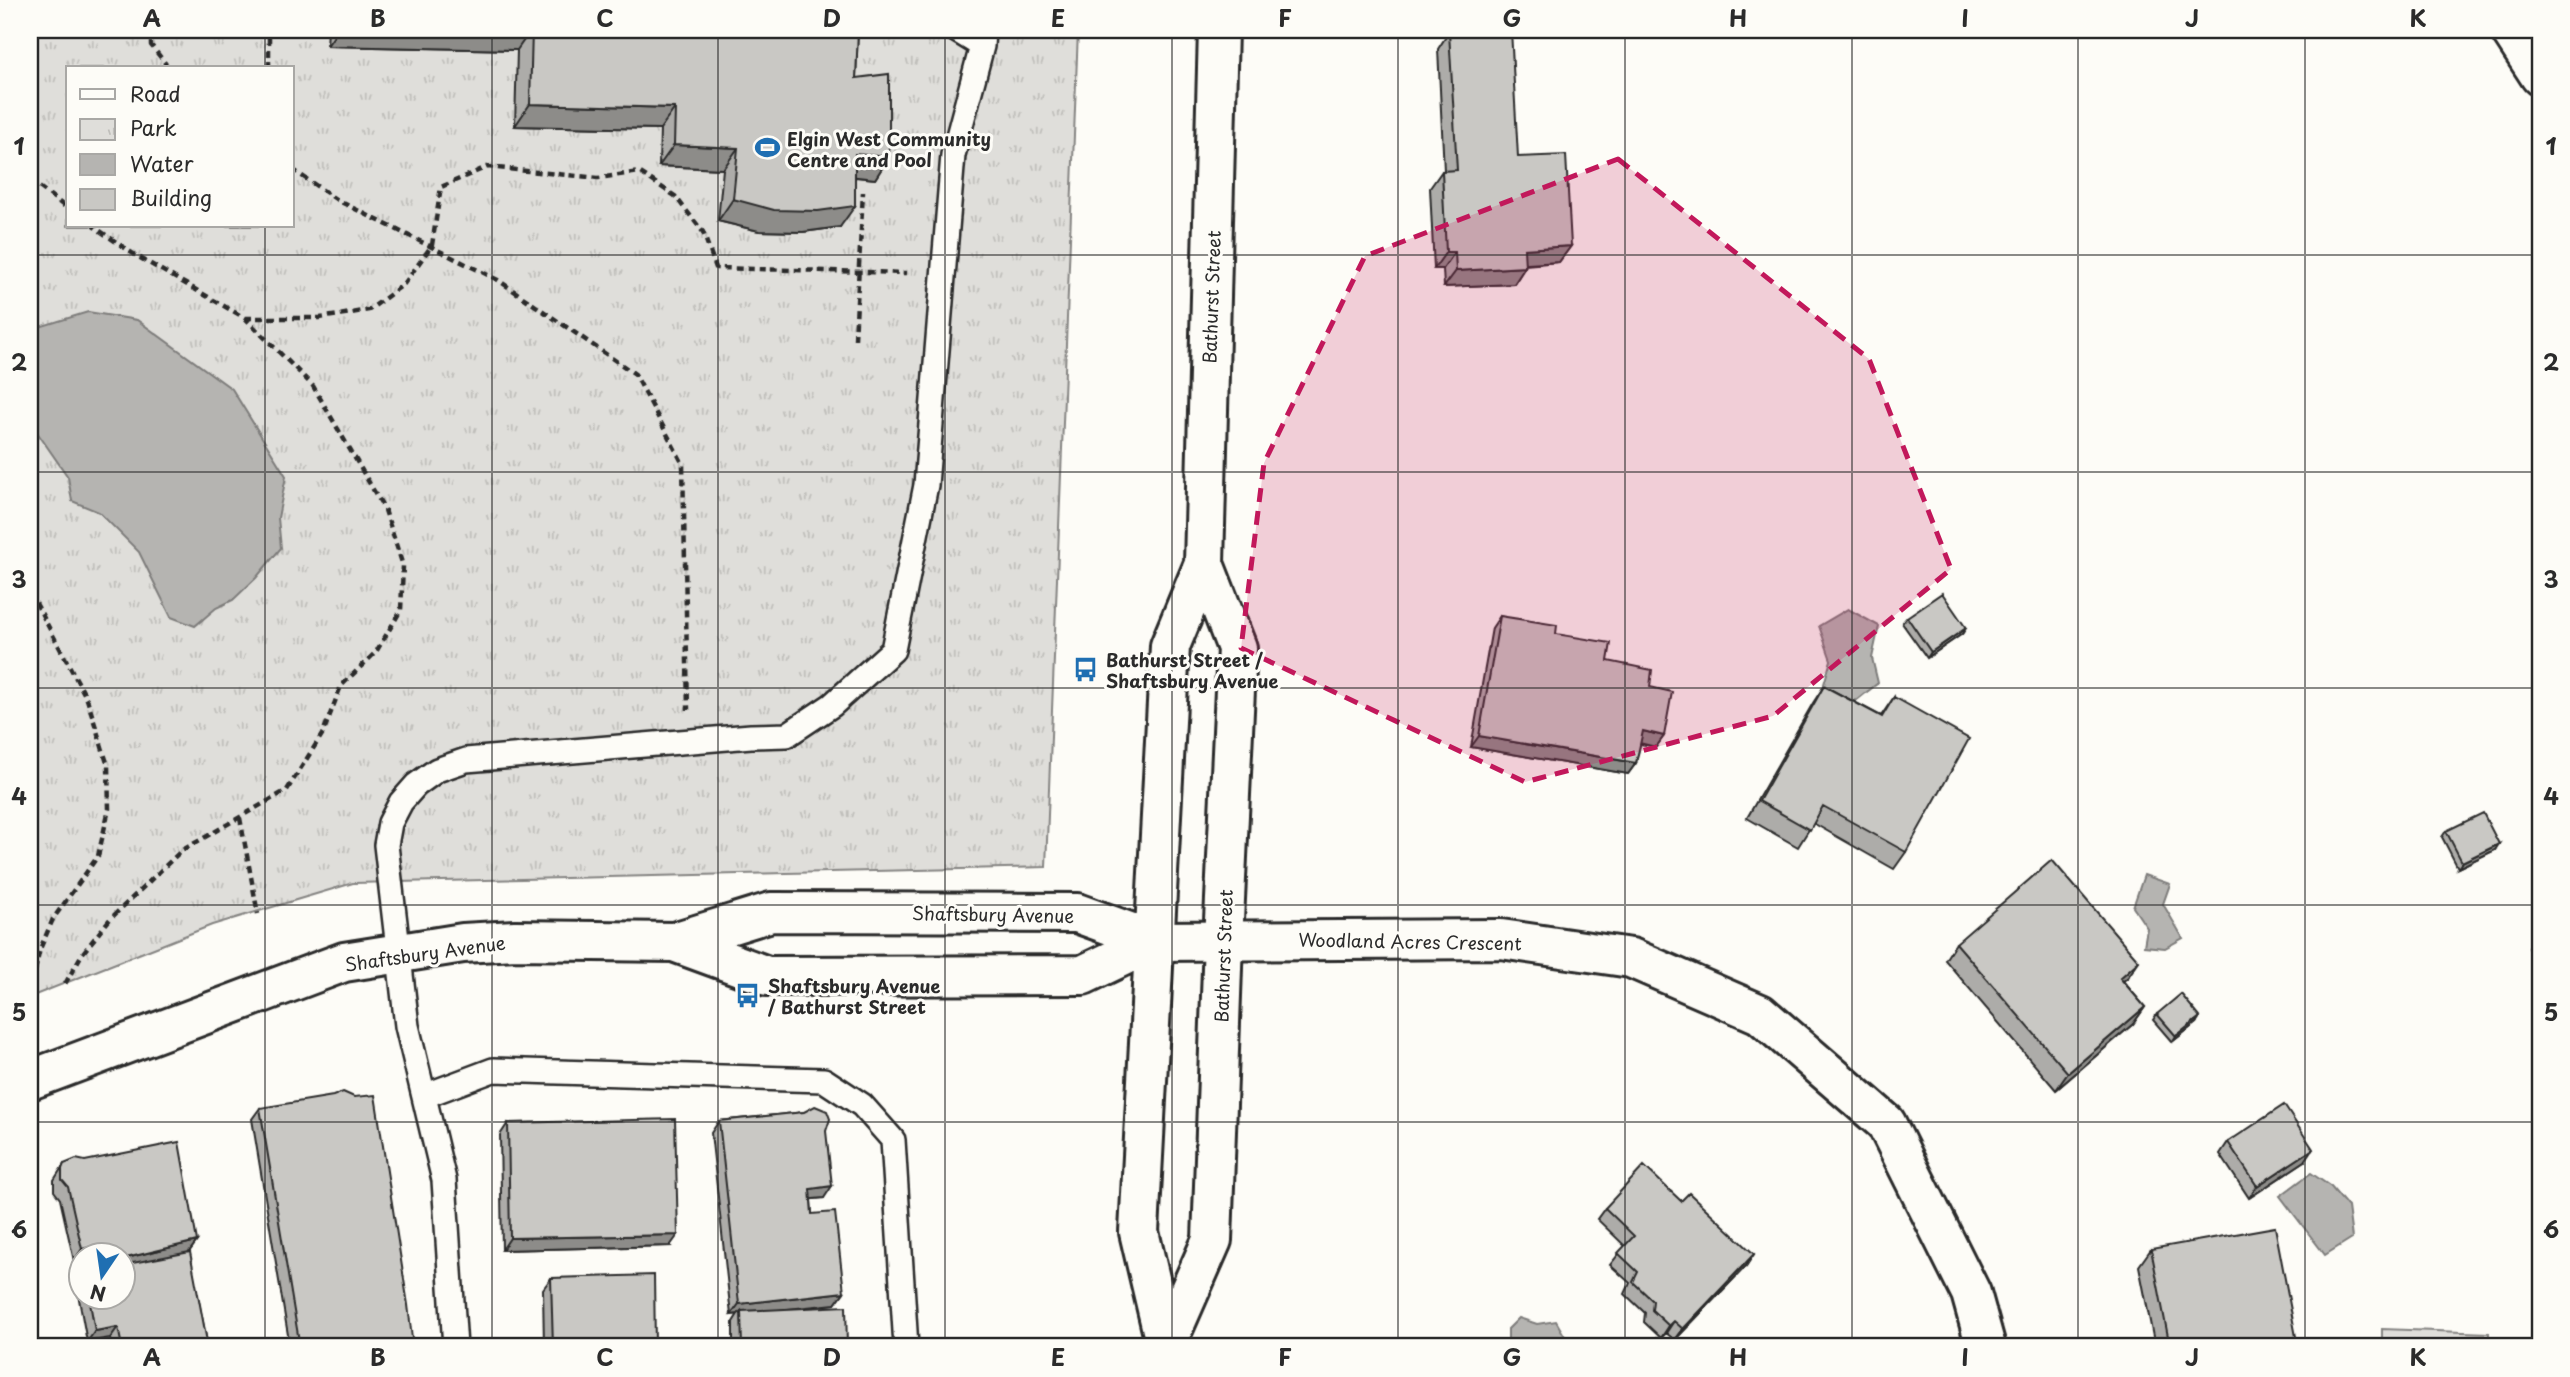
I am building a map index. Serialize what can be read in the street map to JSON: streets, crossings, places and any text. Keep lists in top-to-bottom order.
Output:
{
  "streets": {
    "street": ["Bathurst Street", "Shaftsbury Avenue", "Woodland Acres Crescent"]
  },
  "crossings": [
    ["Bathurst Street", "Shaftsbury Avenue"],
    ["Bathurst Street", "Woodland Acres Crescent"],
    ["Shaftsbury Avenue", "Woodland Acres Crescent"]
  ],
  "places": {
    "sports": ["Elgin West Community Centre and Pool"],
    "bus stop": ["Bathurst Street / Shaftsbury Avenue", "Shaftsbury Avenue / Bathurst Street"]
  },
  "legend": [
    "Road",
    "Park",
    "Water",
    "Building"
  ],
  "north": "bottom",
  "grid": {
    "columns": [
      "A",
      "B",
      "C",
      "D",
      "E",
      "F",
      "G",
      "H",
      "I",
      "J",
      "K"
    ],
    "rows": [
      "1",
      "2",
      "3",
      "4",
      "5",
      "6"
    ]
  }
}
